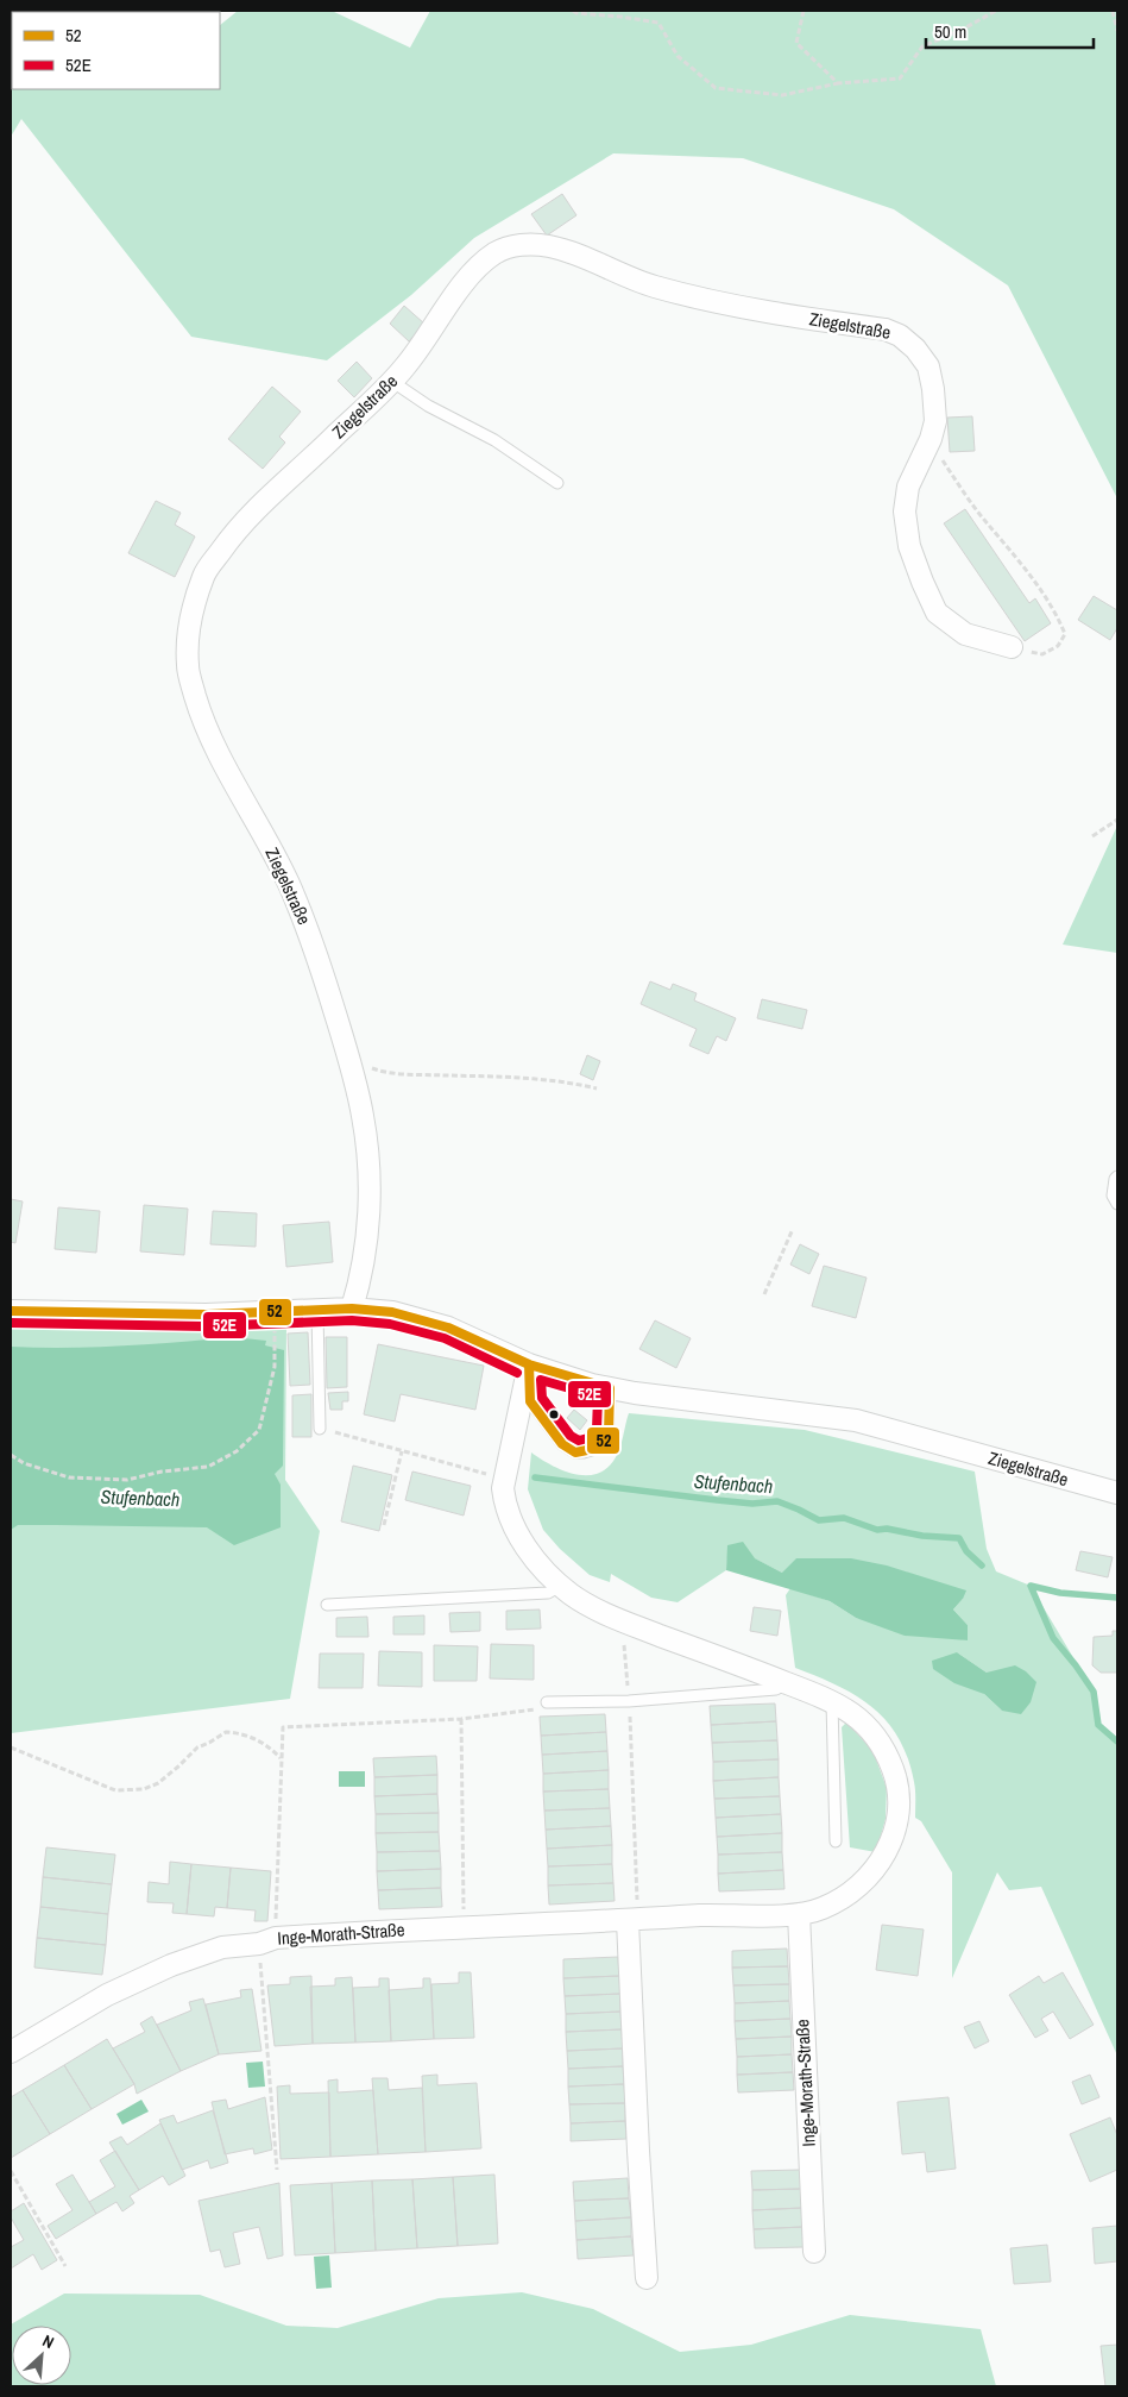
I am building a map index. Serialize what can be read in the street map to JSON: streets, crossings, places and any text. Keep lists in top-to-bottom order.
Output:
{
  "streets": {
    "street": ["Ziegelstraße", "Inge-Morath-Straße"]
  },
  "crossings": [
    ["Ziegelstraße", "Inge-Morath-Straße"]
  ],
  "water": ["Stufenbach"],
  "lines": ["transit line 52", "transit line 52E"],
  "legend": ["52", "52E"],
  "scale_bar": "50 m",
  "north": "top right"
}
